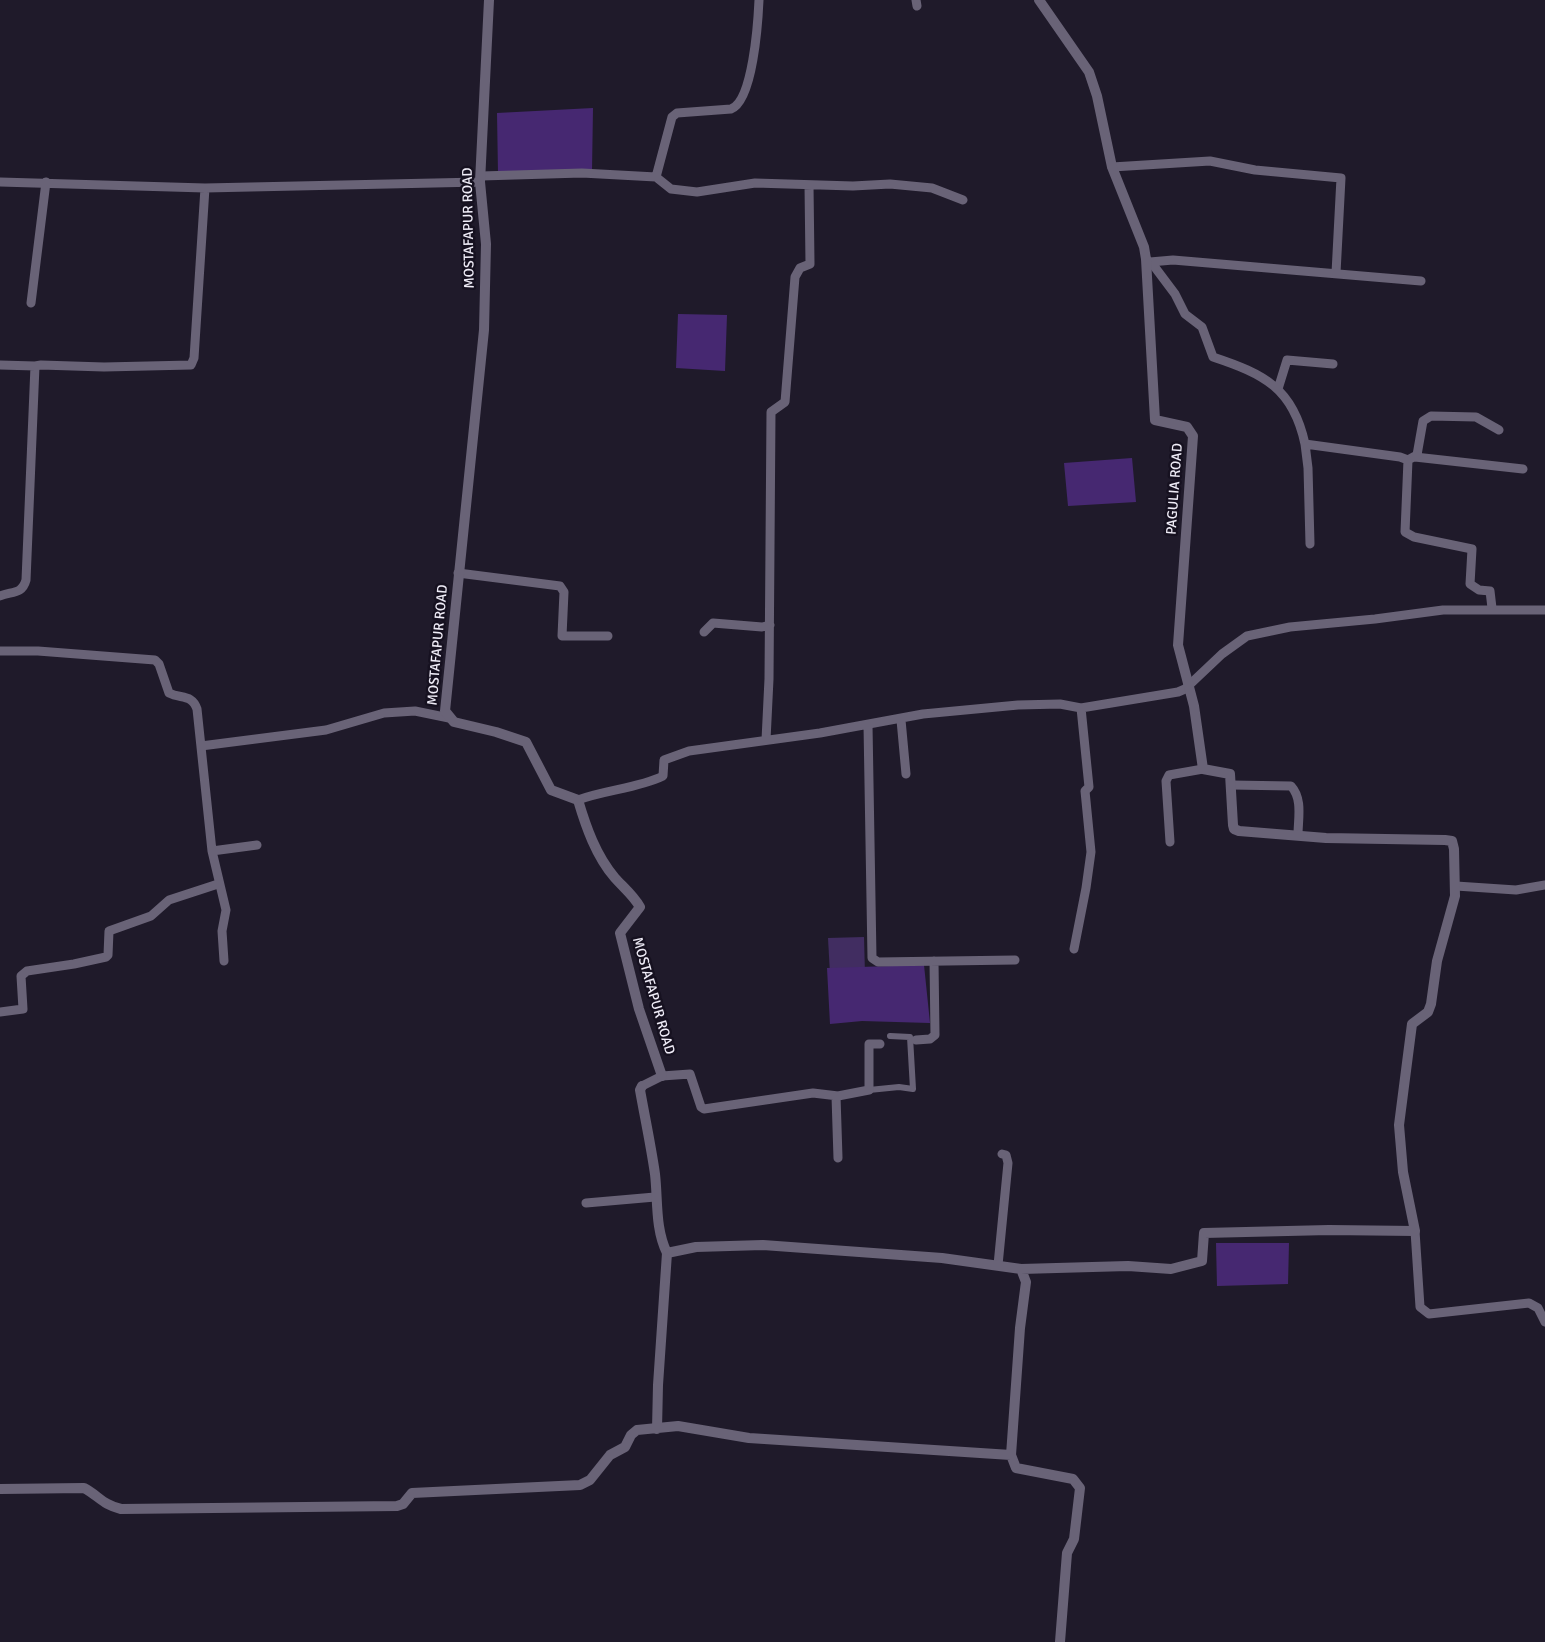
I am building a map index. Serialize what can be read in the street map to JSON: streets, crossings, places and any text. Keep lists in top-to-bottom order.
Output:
{
  "streets": {
    "street": ["MOSTAFAPUR ROAD", "PAGULIA ROAD"]
  }
}
